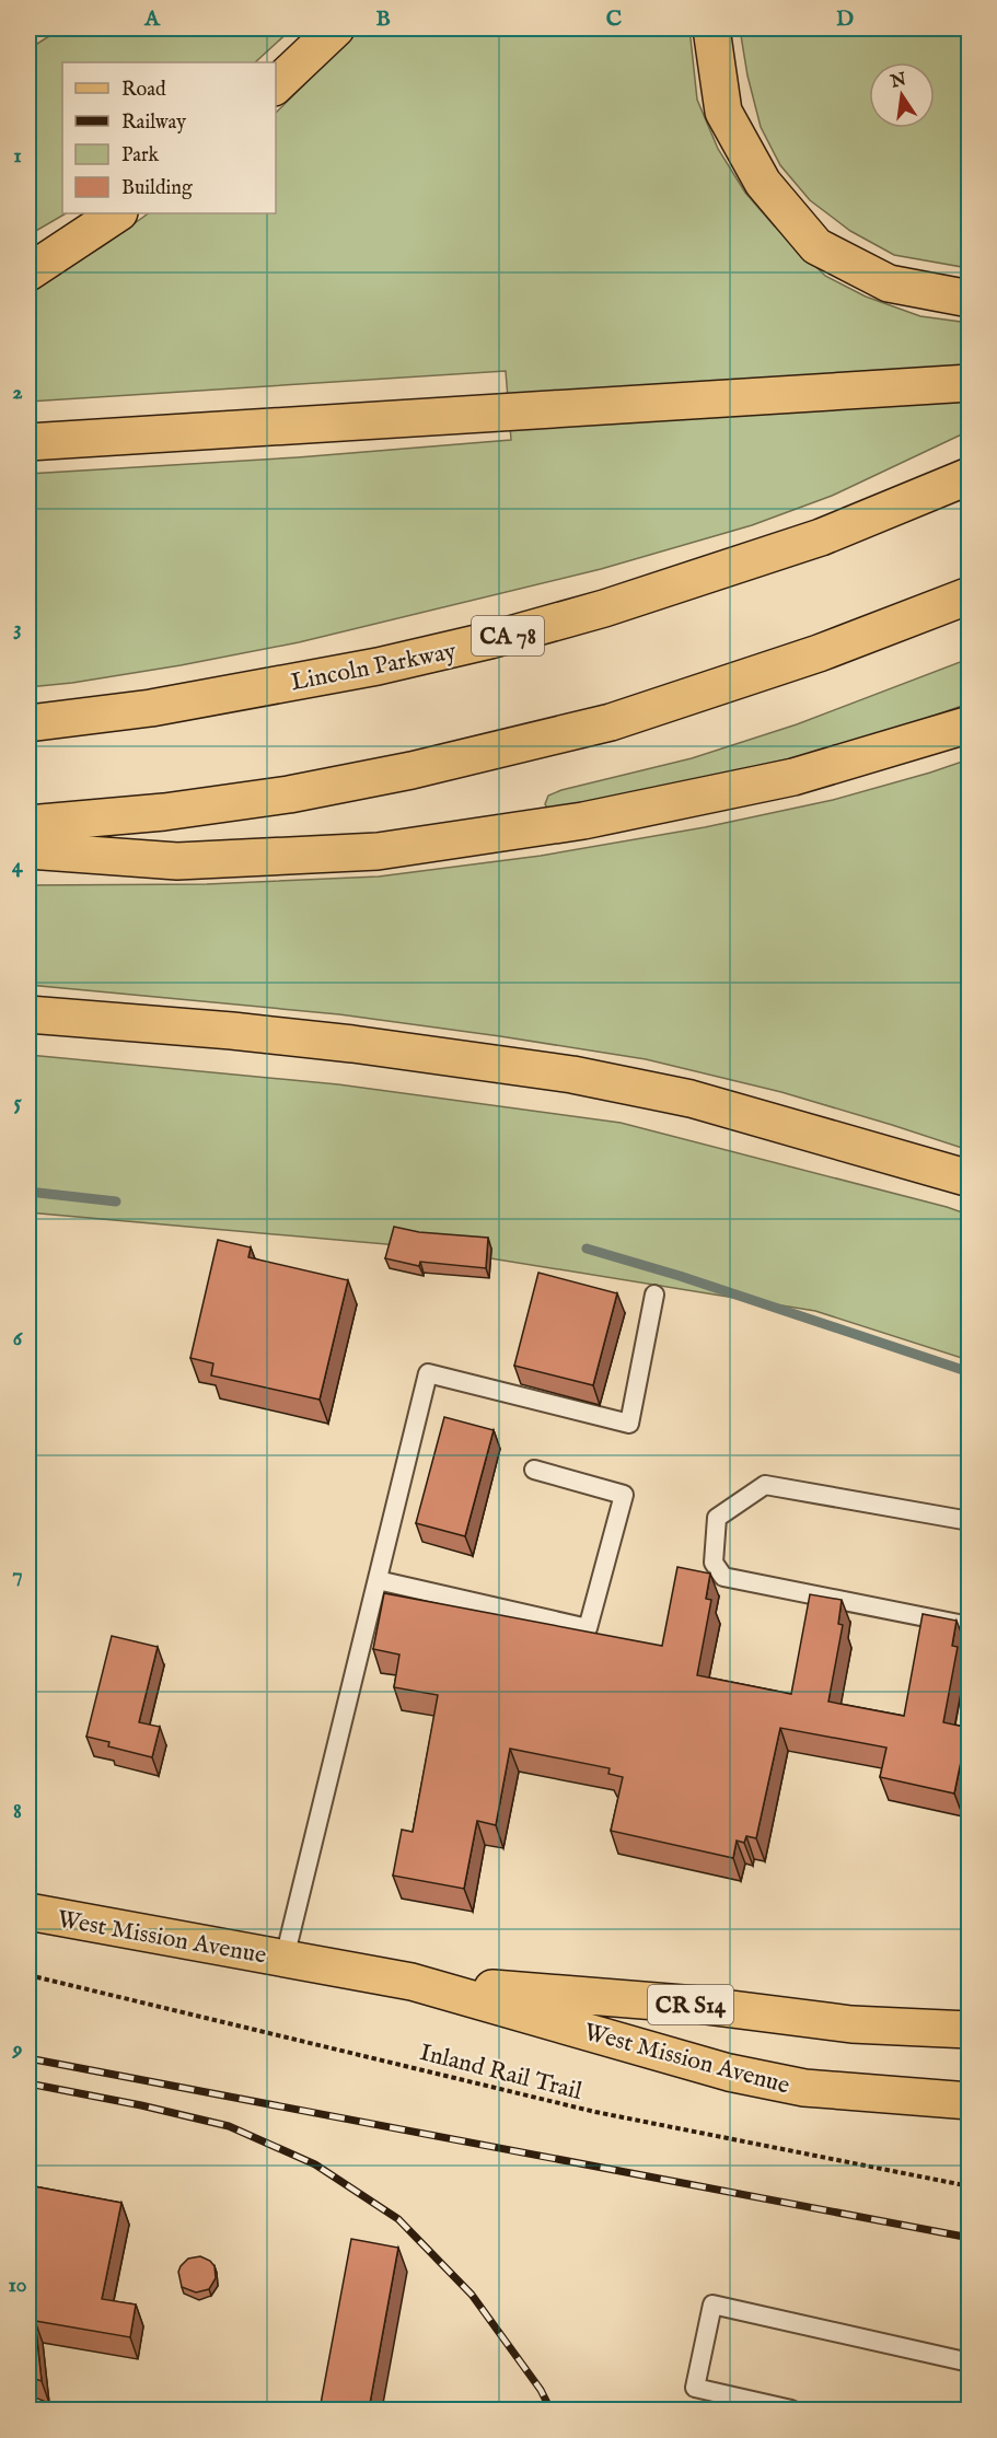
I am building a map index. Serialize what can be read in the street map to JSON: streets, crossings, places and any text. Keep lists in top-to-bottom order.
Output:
{
  "streets": {
    "main road": [
      "CA 78",
      "Lincoln Parkway",
      "West Mission Avenue",
      "CR S14"
    ],
    "path": ["Inland Rail Trail"]
  },
  "legend": [
    "Road",
    "Railway",
    "Park",
    "Building"
  ],
  "north": "top",
  "grid": {
    "columns": [
      "A",
      "B",
      "C",
      "D"
    ],
    "rows": [
      "1",
      "2",
      "3",
      "4",
      "5",
      "6",
      "7",
      "8",
      "9",
      "10"
    ]
  }
}
